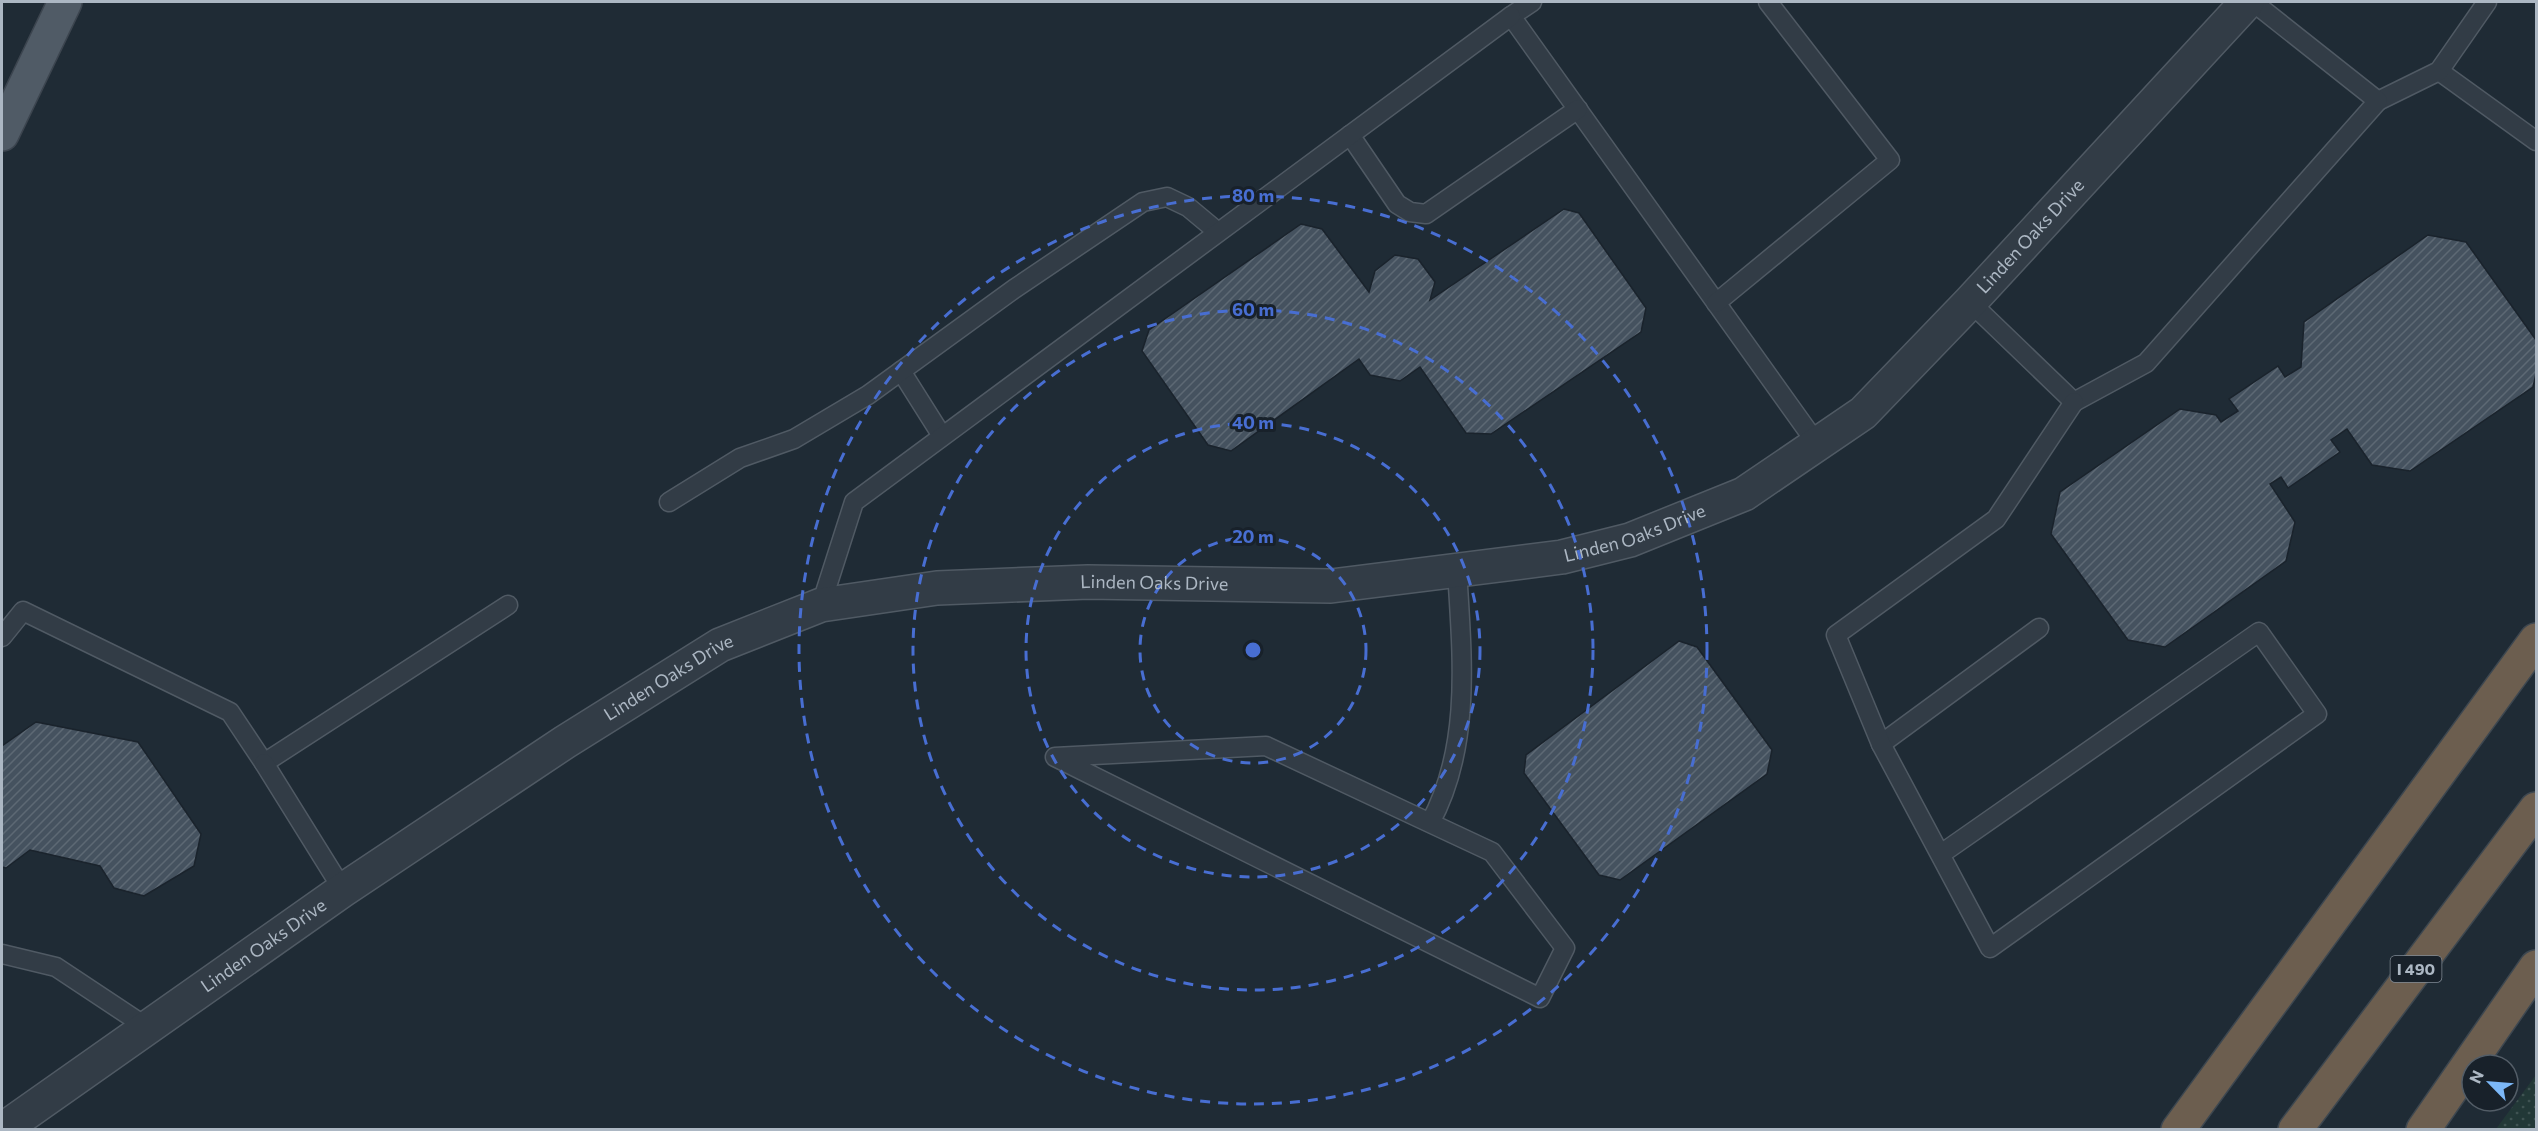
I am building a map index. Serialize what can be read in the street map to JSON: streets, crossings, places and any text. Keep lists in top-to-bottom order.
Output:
{
  "streets": {
    "highway": ["I 490"],
    "street": ["Linden Oaks Drive"]
  },
  "north": "top left",
  "rings": [
    "80 m",
    "60 m",
    "40 m",
    "20 m"
  ]
}
